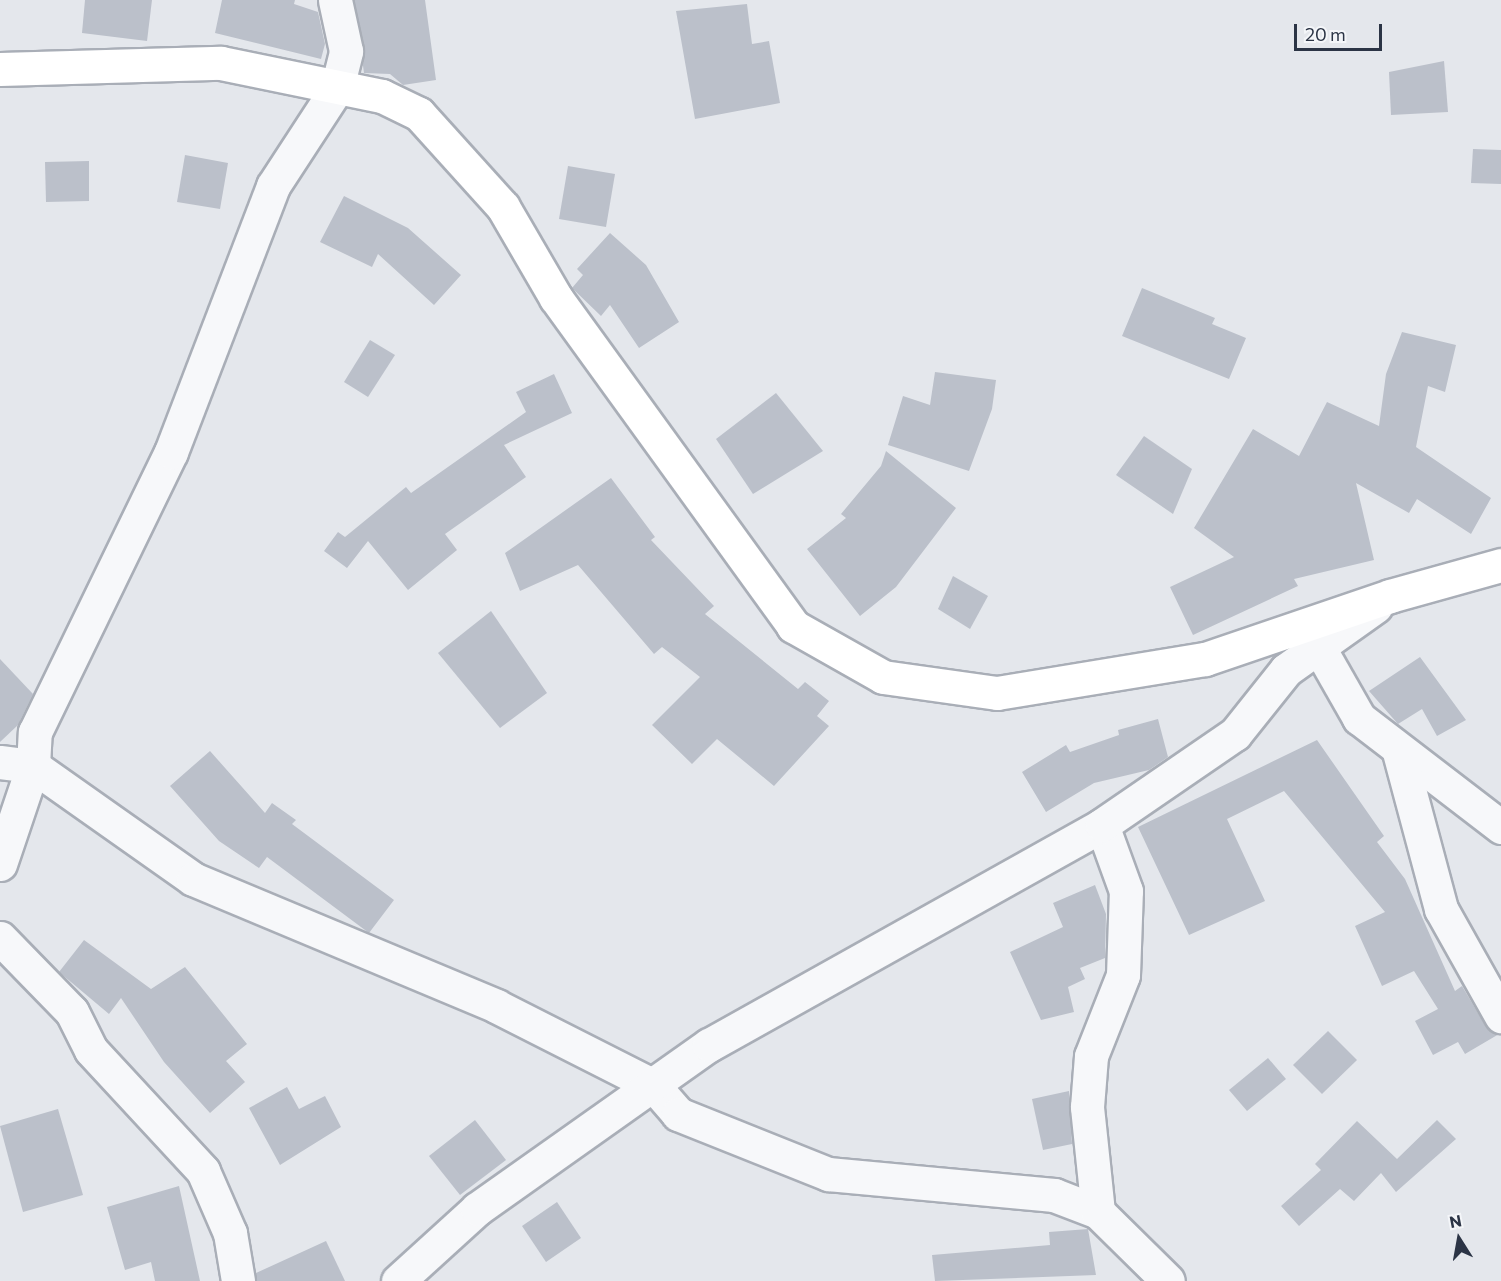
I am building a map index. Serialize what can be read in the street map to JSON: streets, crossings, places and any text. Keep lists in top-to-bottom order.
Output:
{
  "scale_bar": "20 m",
  "north": "top"
}
